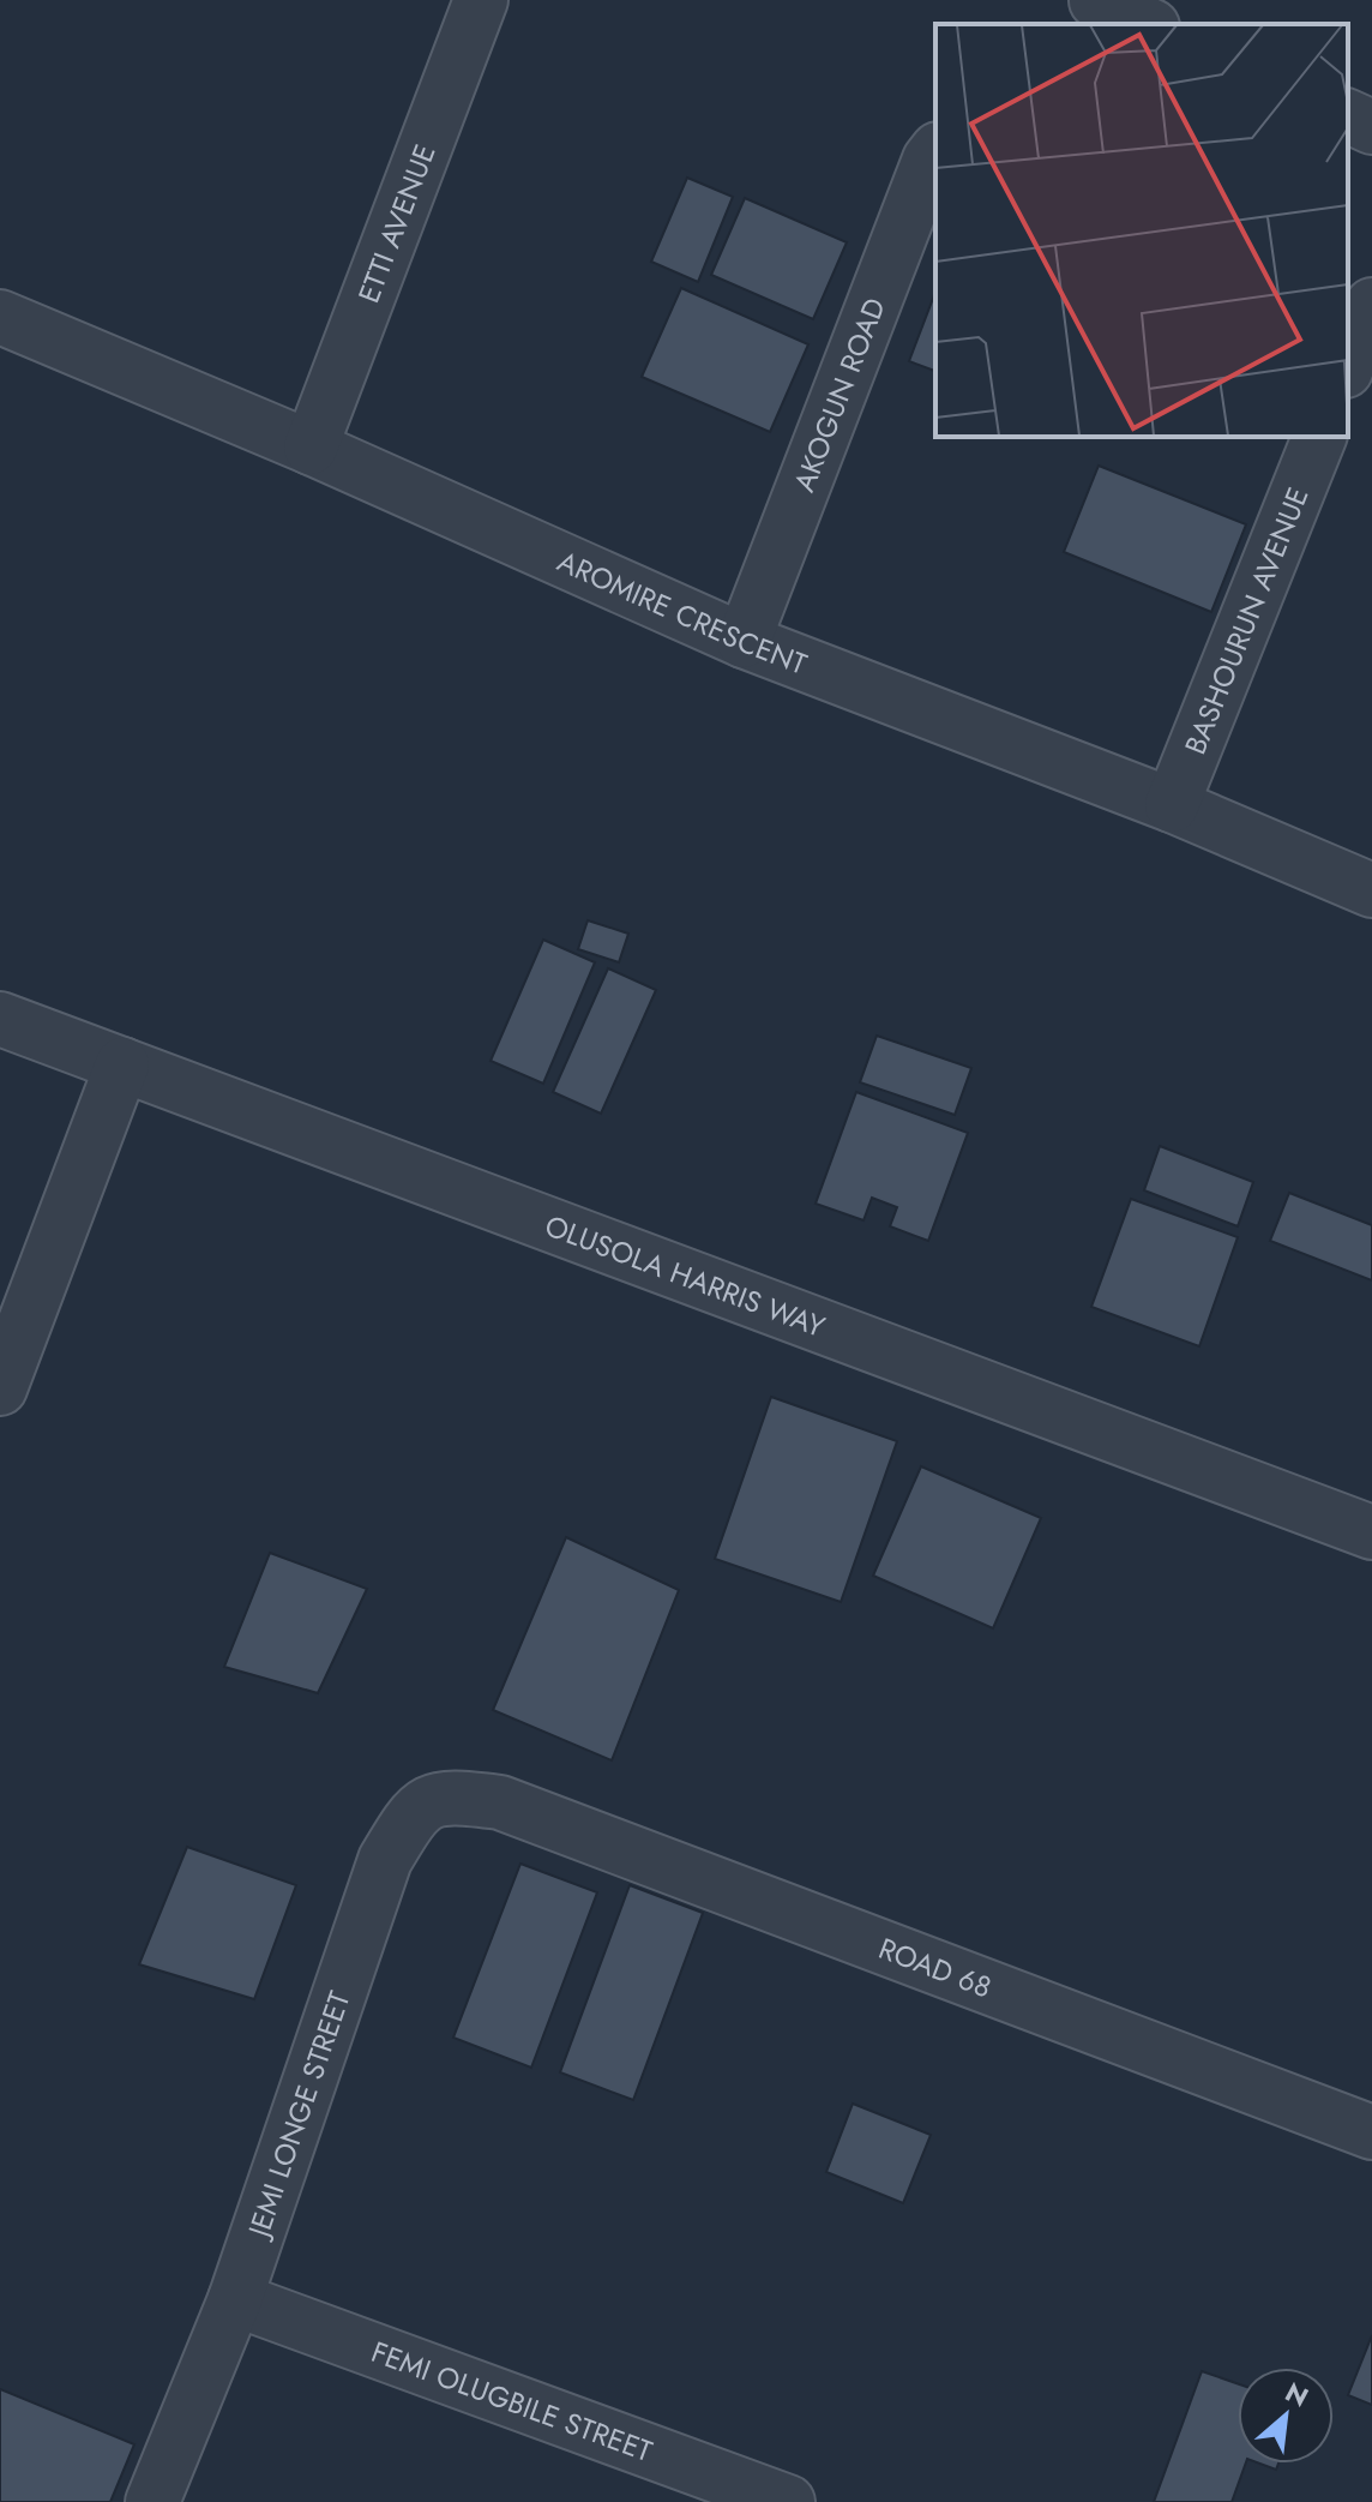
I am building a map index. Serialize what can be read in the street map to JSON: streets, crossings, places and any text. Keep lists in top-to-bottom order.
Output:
{
  "streets": {
    "street": [
      "ETTI AVENUE",
      "AKOGUN ROAD",
      "AROMIRE CRESCENT",
      "BASHOURUN AVENUE",
      "OLUSOLA HARRIS WAY",
      "ROAD 68",
      "JEMI LONGE STREET",
      "FEMI OLUGBILE STREET"
    ]
  },
  "crossings": [
    ["ETTI AVENUE", "AROMIRE CRESCENT"],
    ["AKOGUN ROAD", "AROMIRE CRESCENT"],
    ["AROMIRE CRESCENT", "BASHOURUN AVENUE"],
    ["ROAD 68", "JEMI LONGE STREET"],
    ["JEMI LONGE STREET", "FEMI OLUGBILE STREET"]
  ],
  "north": "top right"
}
